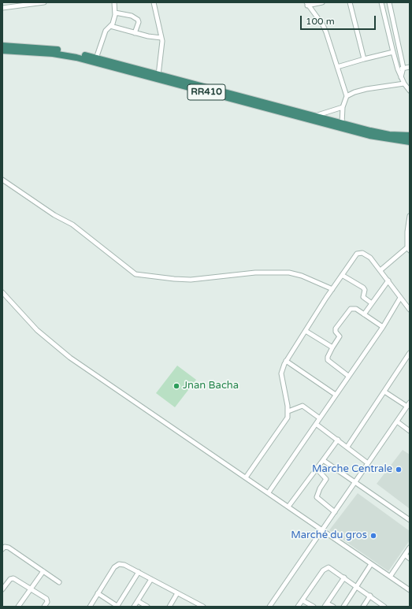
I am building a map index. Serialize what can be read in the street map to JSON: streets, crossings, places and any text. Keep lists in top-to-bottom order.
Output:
{
  "streets": {
    "highway": ["RR410"]
  },
  "places": ["Jnan Bacha", "Marche Centrale", "Marché du gros"],
  "scale_bar": "100 m"
}
